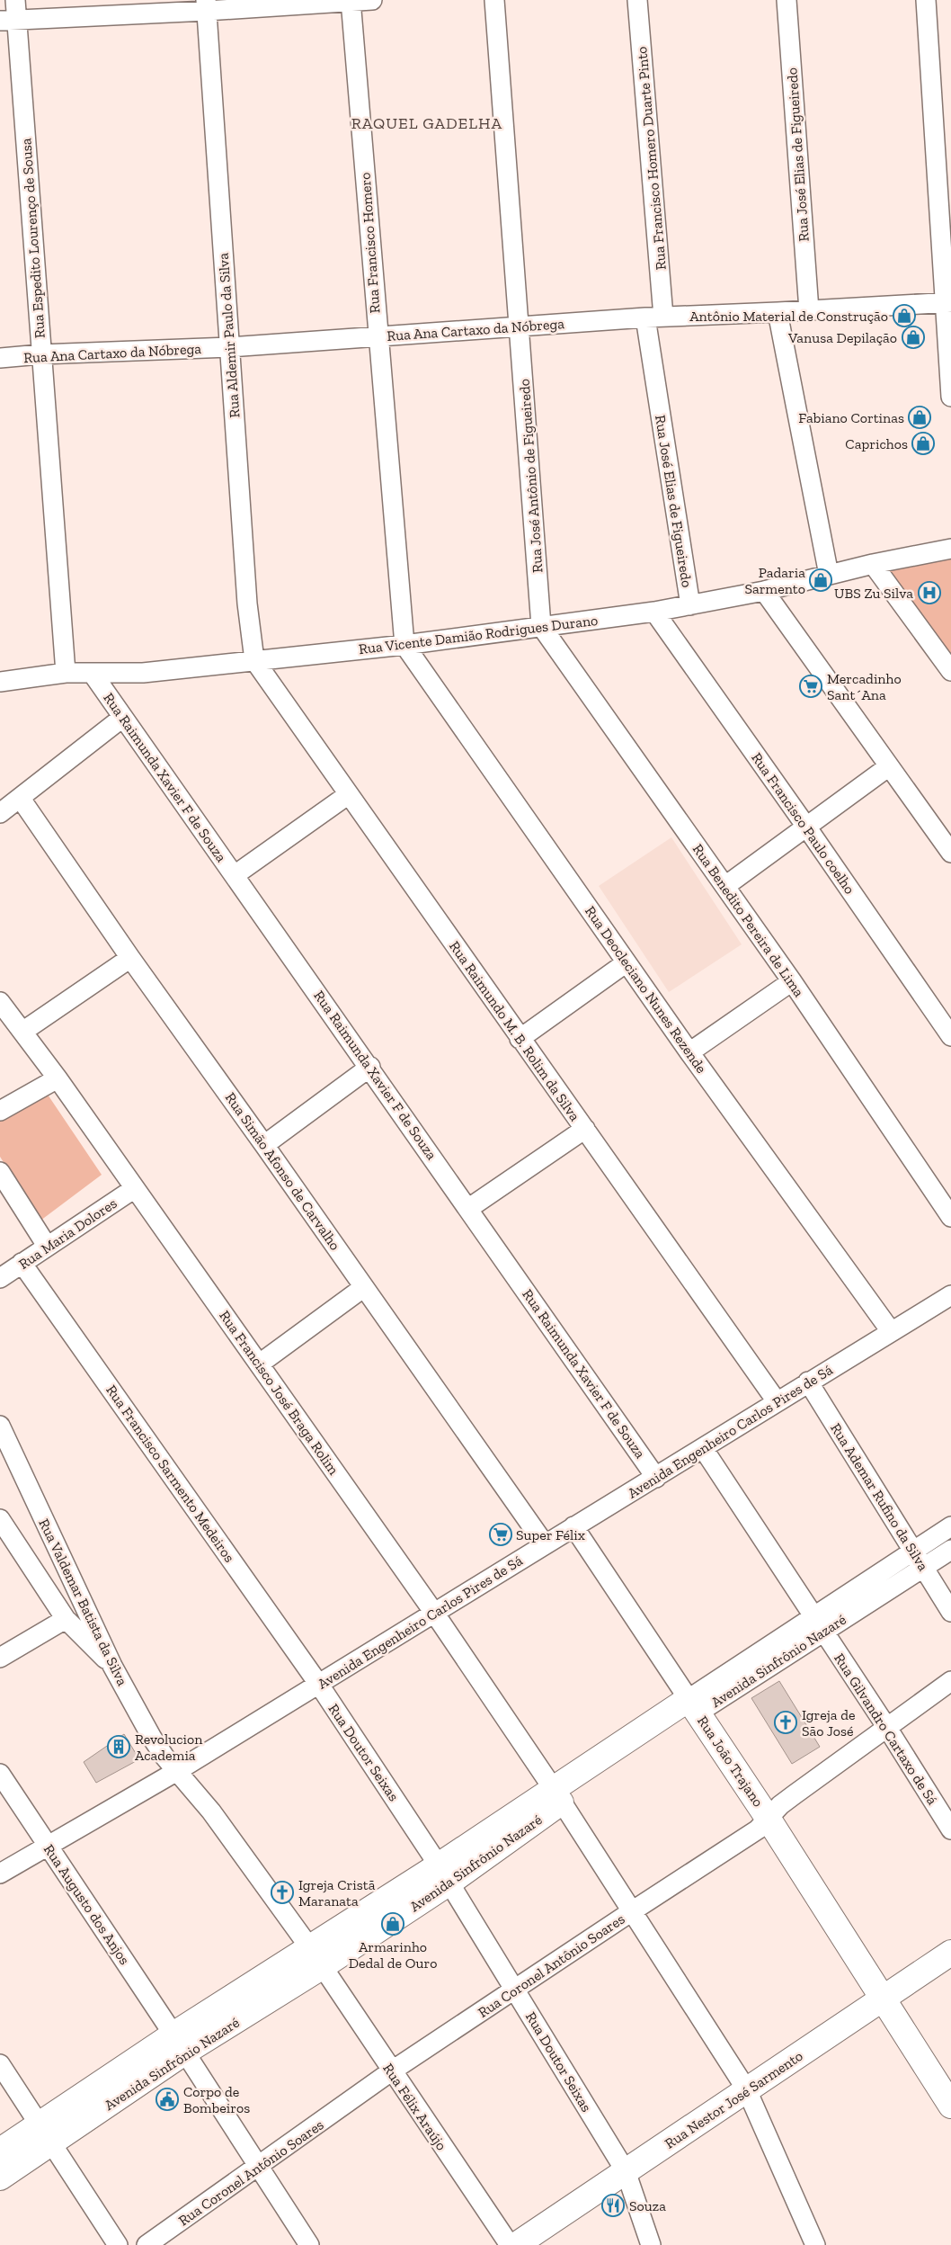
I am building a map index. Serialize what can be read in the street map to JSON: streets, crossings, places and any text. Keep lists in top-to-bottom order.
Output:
{
  "streets": {
    "street": [
      "Rua José Elias de Figueiredo",
      "Rua Francisco Homero Duarte Pinto",
      "Rua Espedito Lourenço de Sousa",
      "Rua Francisco Homero",
      "Rua Ana Cartaxo da Nóbrega",
      "Rua Aldemir Paulo da Silva",
      "Rua José Antônio de Figueiredo",
      "Rua Vicente Damião Rodrigues Durano",
      "Rua Raimunda Xavier F de Souza",
      "Rua Francisco Paulo coelho",
      "Rua Benedito Pereira de Lima",
      "Rua Deocleciano Nunes Rezende",
      "Rua Raimundo M. B. Rolim da Silva",
      "Rua Simão Afonso de Carvalho",
      "Rua Maria Dolores",
      "Rua Francisco José Braga Rolim",
      "Avenida Engenheiro Carlos Pires de Sá",
      "Rua Francisco Sarmento Medeiros",
      "Rua Ademar Rufino da Silva",
      "Rua Valdemar Batista da Silva",
      "Avenida Sinfrônio Nazaré",
      "Rua Gilvandro Cartaxo de Sá",
      "Rua Doutor Seixas",
      "Rua João Trajano",
      "Rua Augusto dos Anjos",
      "Rua Coronel Antônio Soares",
      "Rua Nestor José Sarmento",
      "Rua Félix Araújo"
    ]
  },
  "crossings": [
    ["Rua José Elias de Figueiredo", "Rua Francisco Homero Duarte Pinto"],
    ["Rua José Elias de Figueiredo", "Rua Ana Cartaxo da Nóbrega"],
    ["Rua José Elias de Figueiredo", "Rua Vicente Damião Rodrigues Durano"],
    ["Rua Francisco Homero Duarte Pinto", "Rua Ana Cartaxo da Nóbrega"],
    ["Rua Espedito Lourenço de Sousa", "Rua Ana Cartaxo da Nóbrega"],
    ["Rua Espedito Lourenço de Sousa", "Rua Vicente Damião Rodrigues Durano"],
    ["Rua Francisco Homero", "Rua Ana Cartaxo da Nóbrega"],
    ["Rua Francisco Homero", "Rua Vicente Damião Rodrigues Durano"],
    ["Rua Francisco Homero", "Rua Deocleciano Nunes Rezende"],
    ["Rua Ana Cartaxo da Nóbrega", "Rua Aldemir Paulo da Silva"],
    ["Rua Ana Cartaxo da Nóbrega", "Rua José Antônio de Figueiredo"],
    ["Rua Aldemir Paulo da Silva", "Rua Vicente Damião Rodrigues Durano"],
    ["Rua Aldemir Paulo da Silva", "Rua Raimundo M. B. Rolim da Silva"],
    ["Rua José Antônio de Figueiredo", "Rua Vicente Damião Rodrigues Durano"],
    ["Rua José Antônio de Figueiredo", "Rua Benedito Pereira de Lima"],
    ["Rua Vicente Damião Rodrigues Durano", "Rua Raimunda Xavier F de Souza"],
    ["Rua Vicente Damião Rodrigues Durano", "Rua Francisco Paulo coelho"],
    ["Rua Vicente Damião Rodrigues Durano", "Rua Benedito Pereira de Lima"],
    ["Rua Vicente Damião Rodrigues Durano", "Rua Deocleciano Nunes Rezende"],
    ["Rua Vicente Damião Rodrigues Durano", "Rua Raimundo M. B. Rolim da Silva"],
    ["Rua Raimunda Xavier F de Souza", "Avenida Engenheiro Carlos Pires de Sá"],
    ["Rua Deocleciano Nunes Rezende", "Avenida Engenheiro Carlos Pires de Sá"],
    ["Rua Raimundo M. B. Rolim da Silva", "Avenida Engenheiro Carlos Pires de Sá"],
    ["Rua Simão Afonso de Carvalho", "Avenida Engenheiro Carlos Pires de Sá"],
    ["Rua Maria Dolores", "Rua Francisco José Braga Rolim"],
    ["Rua Maria Dolores", "Rua Francisco Sarmento Medeiros"],
    ["Rua Francisco José Braga Rolim", "Avenida Engenheiro Carlos Pires de Sá"],
    ["Rua Francisco José Braga Rolim", "Avenida Sinfrônio Nazaré"],
    ["Rua Francisco José Braga Rolim", "Rua Coronel Antônio Soares"],
    ["Rua Francisco José Braga Rolim", "Rua Nestor José Sarmento"],
    ["Avenida Engenheiro Carlos Pires de Sá", "Rua Francisco Sarmento Medeiros"],
    ["Avenida Engenheiro Carlos Pires de Sá", "Rua Ademar Rufino da Silva"],
    ["Avenida Engenheiro Carlos Pires de Sá", "Rua Valdemar Batista da Silva"],
    ["Avenida Engenheiro Carlos Pires de Sá", "Rua Gilvandro Cartaxo de Sá"],
    ["Avenida Engenheiro Carlos Pires de Sá", "Rua Doutor Seixas"],
    ["Avenida Engenheiro Carlos Pires de Sá", "Rua João Trajano"],
    ["Avenida Engenheiro Carlos Pires de Sá", "Rua Augusto dos Anjos"],
    ["Avenida Engenheiro Carlos Pires de Sá", "Rua Félix Araújo"],
    ["Rua Francisco Sarmento Medeiros", "Rua Doutor Seixas"],
    ["Rua Ademar Rufino da Silva", "Avenida Sinfrônio Nazaré"],
    ["Rua Valdemar Batista da Silva", "Rua Félix Araújo"],
    ["Avenida Sinfrônio Nazaré", "Rua Gilvandro Cartaxo de Sá"],
    ["Avenida Sinfrônio Nazaré", "Rua Doutor Seixas"],
    ["Avenida Sinfrônio Nazaré", "Rua João Trajano"],
    ["Avenida Sinfrônio Nazaré", "Rua Augusto dos Anjos"],
    ["Avenida Sinfrônio Nazaré", "Rua Félix Araújo"],
    ["Rua Gilvandro Cartaxo de Sá", "Rua Coronel Antônio Soares"],
    ["Rua Doutor Seixas", "Rua Coronel Antônio Soares"],
    ["Rua Doutor Seixas", "Rua Nestor José Sarmento"],
    ["Rua João Trajano", "Rua Coronel Antônio Soares"],
    ["Rua João Trajano", "Rua Nestor José Sarmento"],
    ["Rua Augusto dos Anjos", "Rua Coronel Antônio Soares"],
    ["Rua Coronel Antônio Soares", "Rua Félix Araújo"]
  ],
  "districts": ["RAQUEL GADELHA"],
  "places": {
    "shop": [
      "Antônio Material de Construção",
      "Vanusa Depilação",
      "Fabiano Cortinas",
      "Caprichos",
      "Padaria Sarmento",
      "Armarinho Dedal de Ouro"
    ],
    "hospital": ["UBS Zu Silva"],
    "supermarket": ["Mercadinho Sant´Ana", "Super Félix"],
    "church": ["Igreja de São José", "Igreja Cristã Maranata"],
    "building": ["Revolucion Academia"],
    "public building": ["Corpo de Bombeiros"],
    "restaurant": ["Souza"]
  }
}
